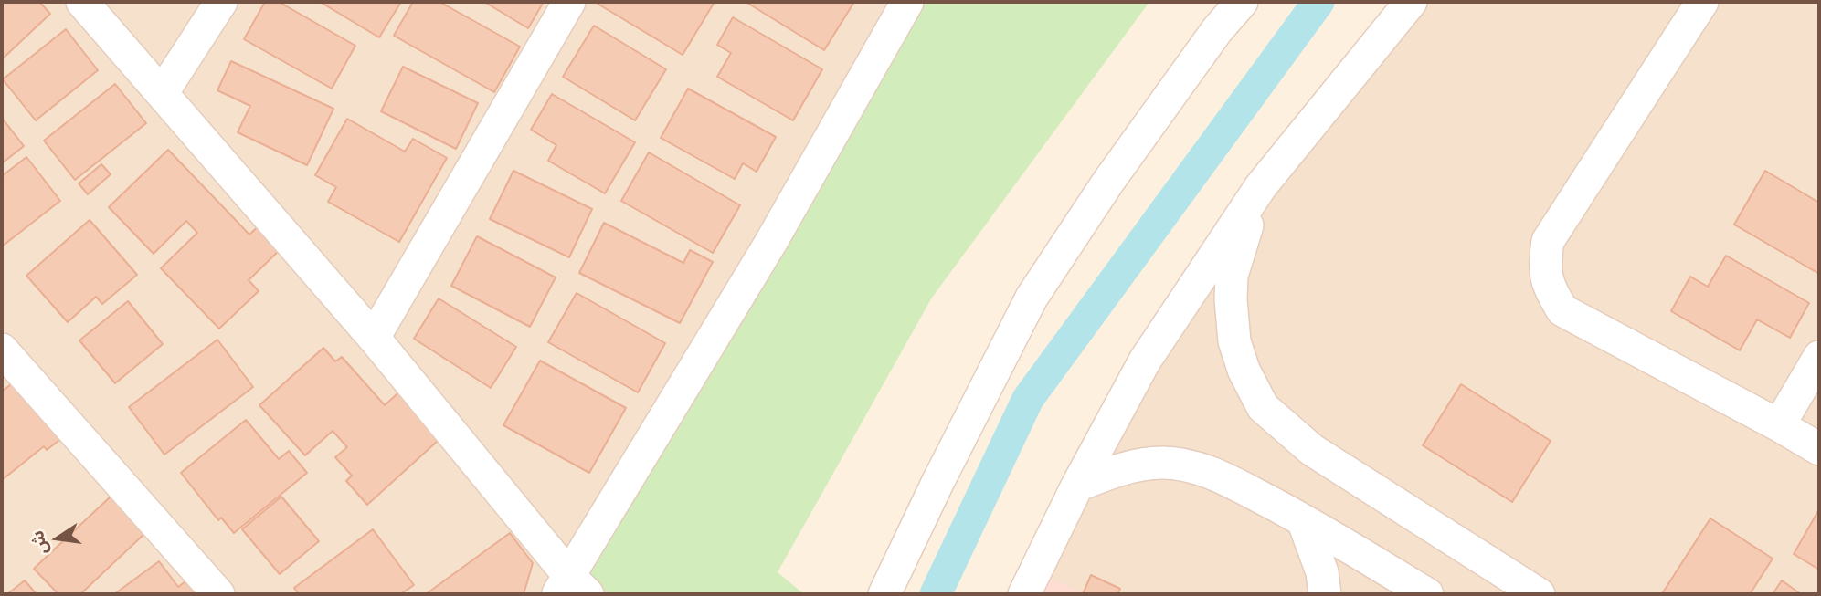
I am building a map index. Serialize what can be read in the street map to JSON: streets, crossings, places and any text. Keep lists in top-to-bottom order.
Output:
{
  "north": "left"
}
